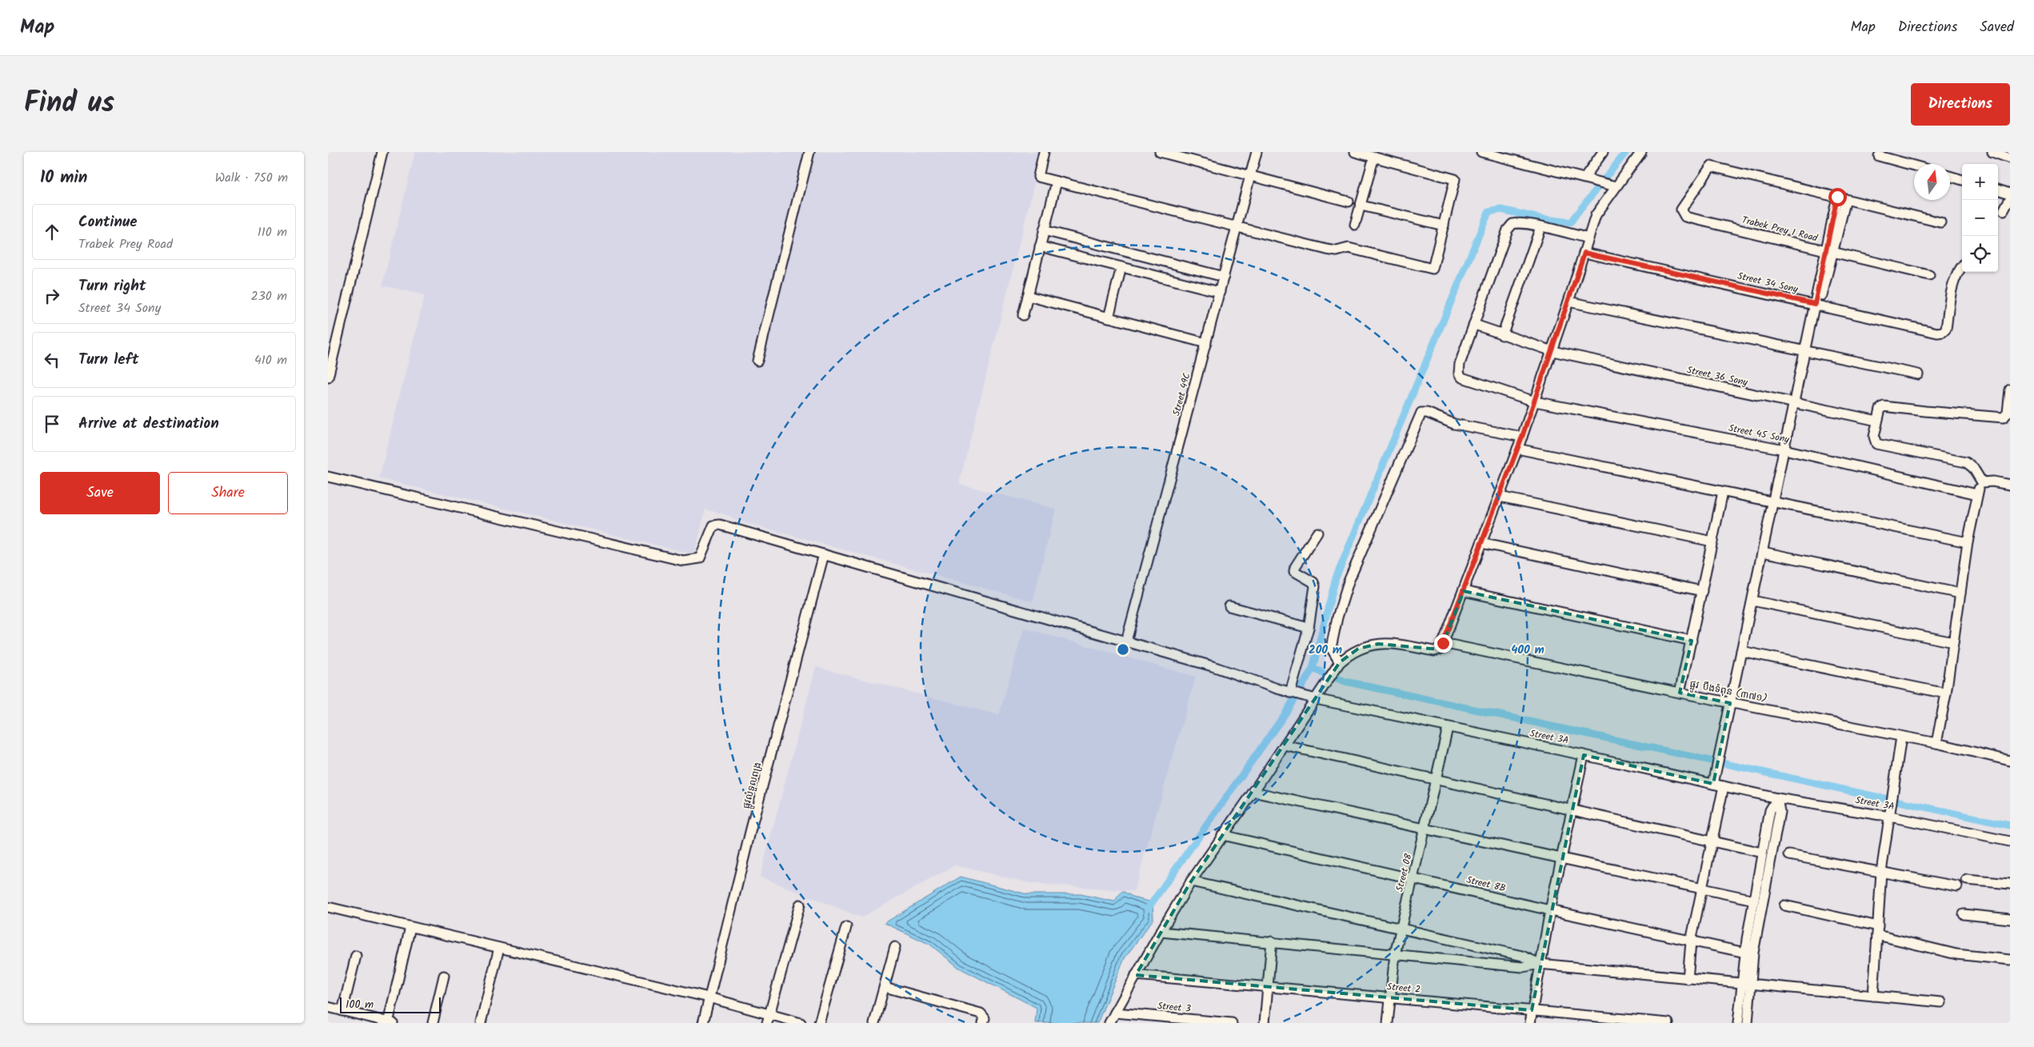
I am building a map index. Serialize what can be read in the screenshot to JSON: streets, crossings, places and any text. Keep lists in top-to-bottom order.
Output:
{
  "streets": {
    "street": [
      "Trabek Prey 1 Road",
      "Street 34 Sony",
      "Street 36 Sony",
      "Street 49C",
      "Street 45 Sony",
      "ផ្លូវ បឹងទំពុន (៣៧១)",
      "Street 3A",
      "ផ្លូវលំទួលពង្រ",
      "Street 08",
      "Street 8B",
      "Street 2",
      "Street 3"
    ]
  },
  "crossings": [
    ["Street 36 Sony", "Street 45 Sony"],
    ["Street 49C", "Street 3A"],
    ["Street 3A", "ផ្លូវលំទួលពង្រ"],
    ["Street 3A", "Street 08"],
    ["Street 08", "Street 8B"],
    ["Street 08", "Street 2"]
  ],
  "scale_bar": "100 m",
  "north": "top",
  "page": {
    "header": "Map",
    "nav": ["Map", "Directions", "Saved"],
    "title": "Find us",
    "buttons": [
      "Directions",
      ["Save", "Share"]
    ],
    "heading": ["10 min", "Walk · 750 m"],
    "map_buttons": ["+", "−"],
    "list": [
      ["Continue", "Trabek Prey Road", "110 m"],
      ["Turn right", "Street 34 Sony", "230 m"],
      ["Turn left", "410 m"],
      "Arrive at destination"
    ],
    "scale": "100 m"
  },
  "rings": ["200 m", "400 m"]
}
